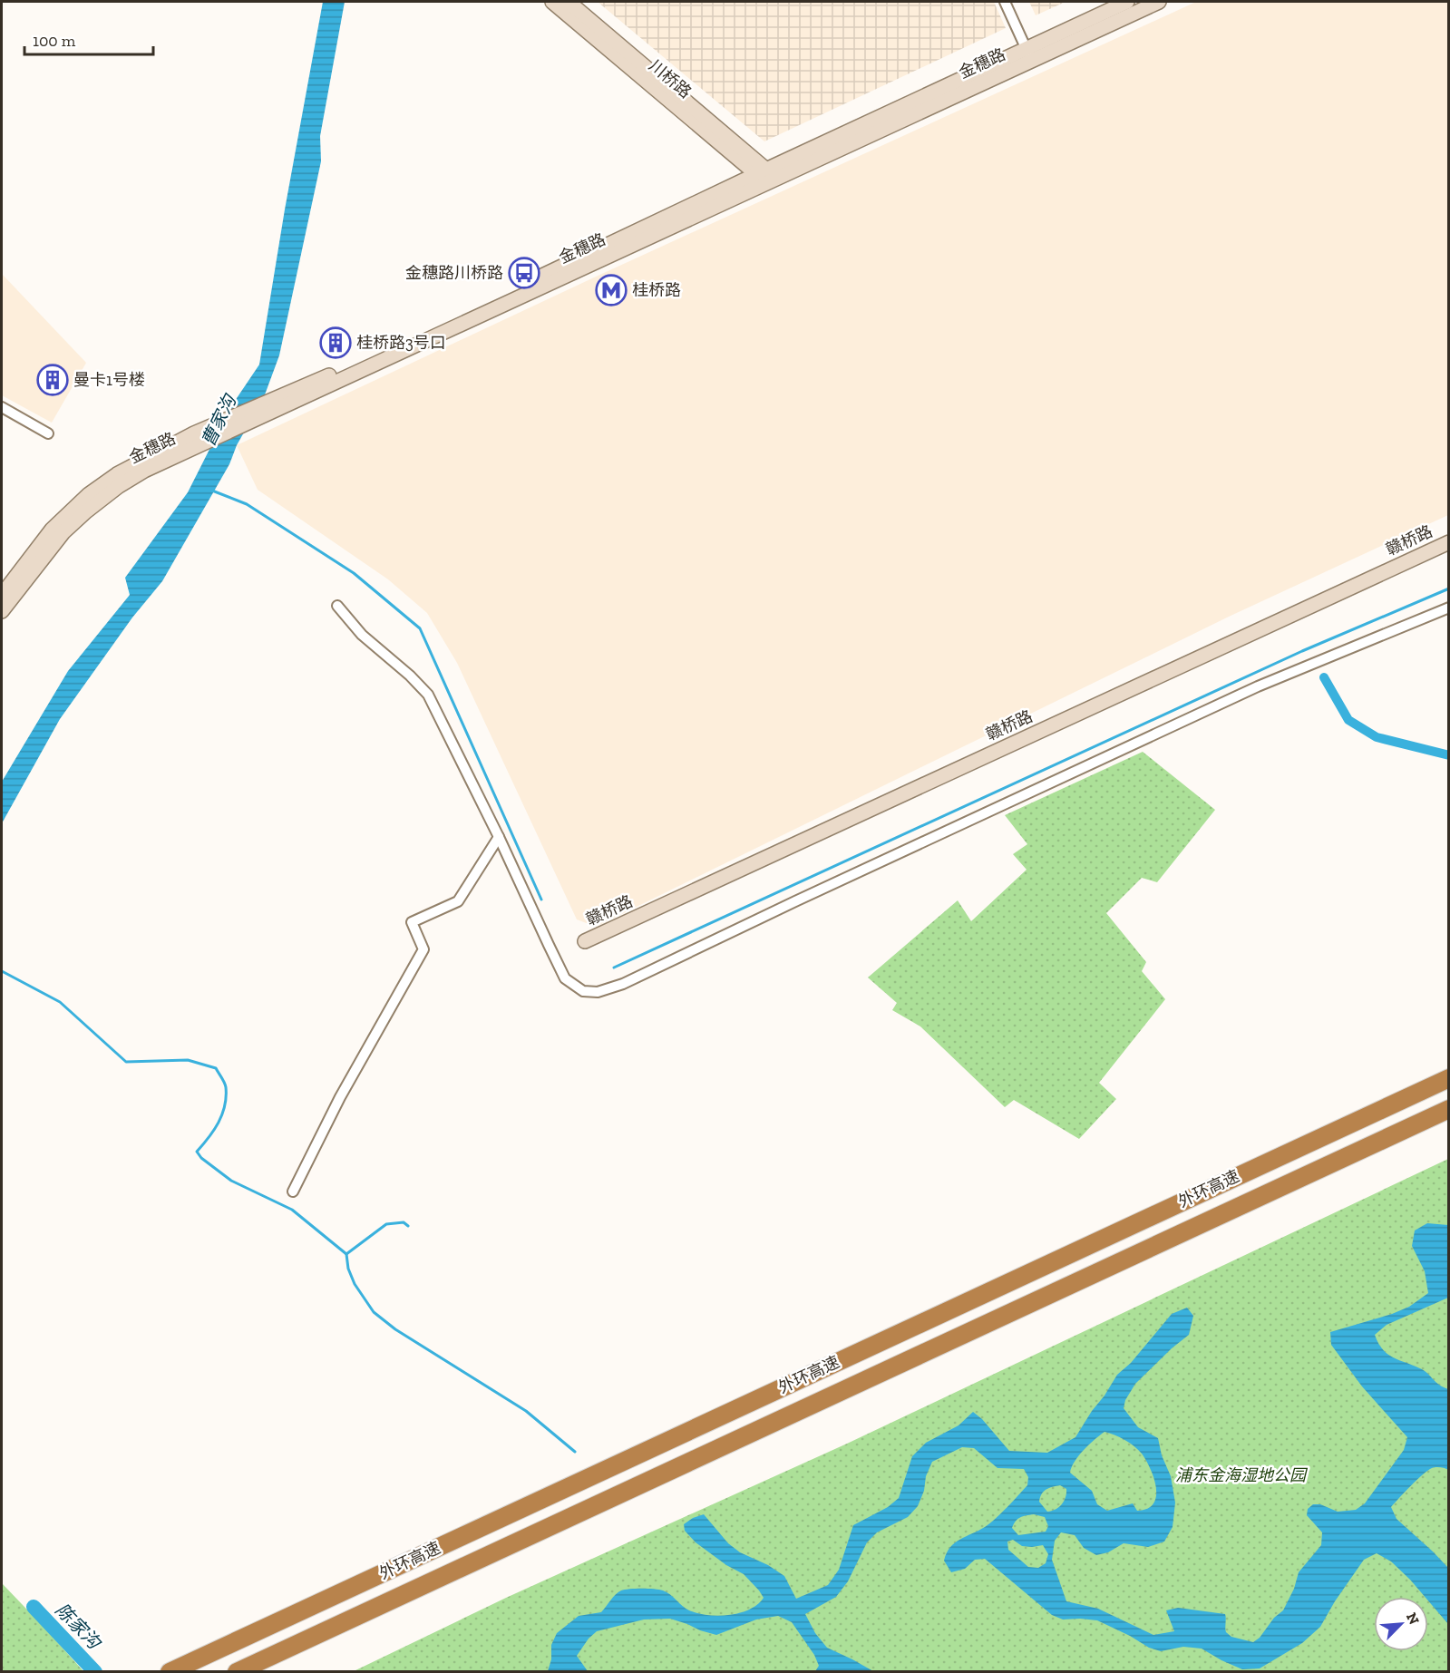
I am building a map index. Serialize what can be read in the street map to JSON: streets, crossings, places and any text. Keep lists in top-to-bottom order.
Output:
{
  "streets": {
    "highway": ["外环高速"],
    "street": ["金穗路", "川桥路", "赣桥路"]
  },
  "crossings": [
    ["金穗路", "川桥路"]
  ],
  "water": ["曹家沟", "陈家沟"],
  "parks": ["浦东金海湿地公园"],
  "places": {
    "bus stop": ["金穗路川桥路"],
    "metro station": ["桂桥路"],
    "building": ["桂桥路3号口", "曼卡1号楼"]
  },
  "scale_bar": "100 m",
  "north": "top right"
}
